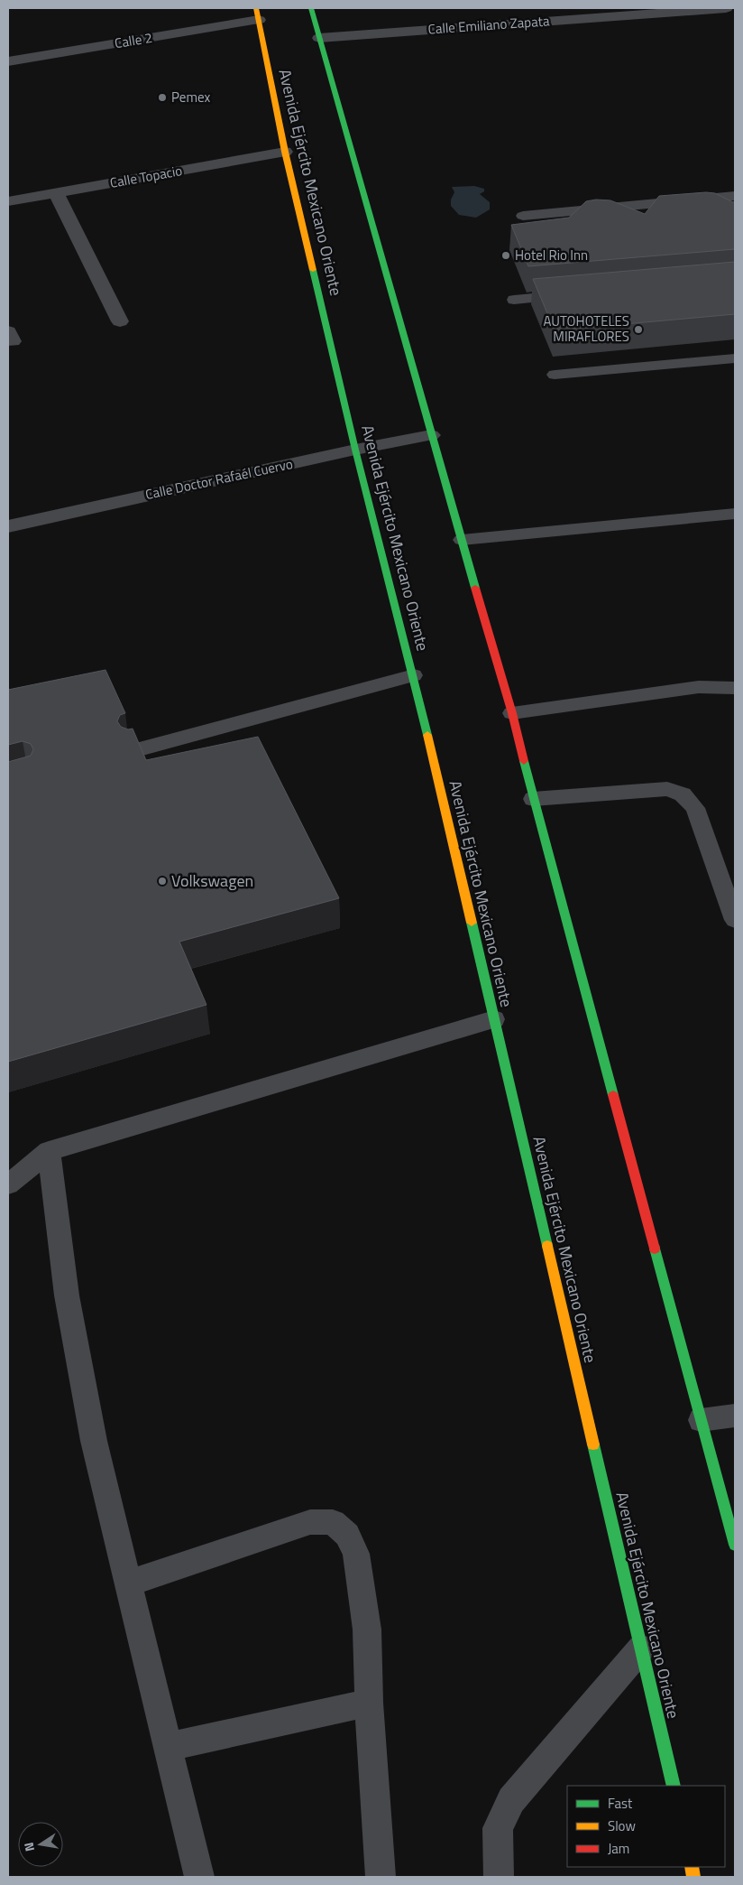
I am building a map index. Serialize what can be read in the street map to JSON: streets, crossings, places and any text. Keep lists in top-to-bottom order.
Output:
{
  "streets": {
    "main road": ["Avenida Ejército Mexicano Oriente"],
    "street": [
      "Calle Emiliano Zapata",
      "Calle 2",
      "Calle Topacio",
      "Calle Doctor Rafaél Cuervo"
    ]
  },
  "crossings": [
    ["Calle 2", "Avenida Ejército Mexicano Oriente"],
    ["Calle Topacio", "Avenida Ejército Mexicano Oriente"],
    ["Avenida Ejército Mexicano Oriente", "Calle Doctor Rafaél Cuervo"]
  ],
  "places": [
    "Pemex",
    "Hotel Rio Inn",
    "AUTOHOTELES MIRAFLORES",
    "Volkswagen"
  ],
  "legend": ["Fast", "Slow", "Jam"],
  "north": "left"
}
